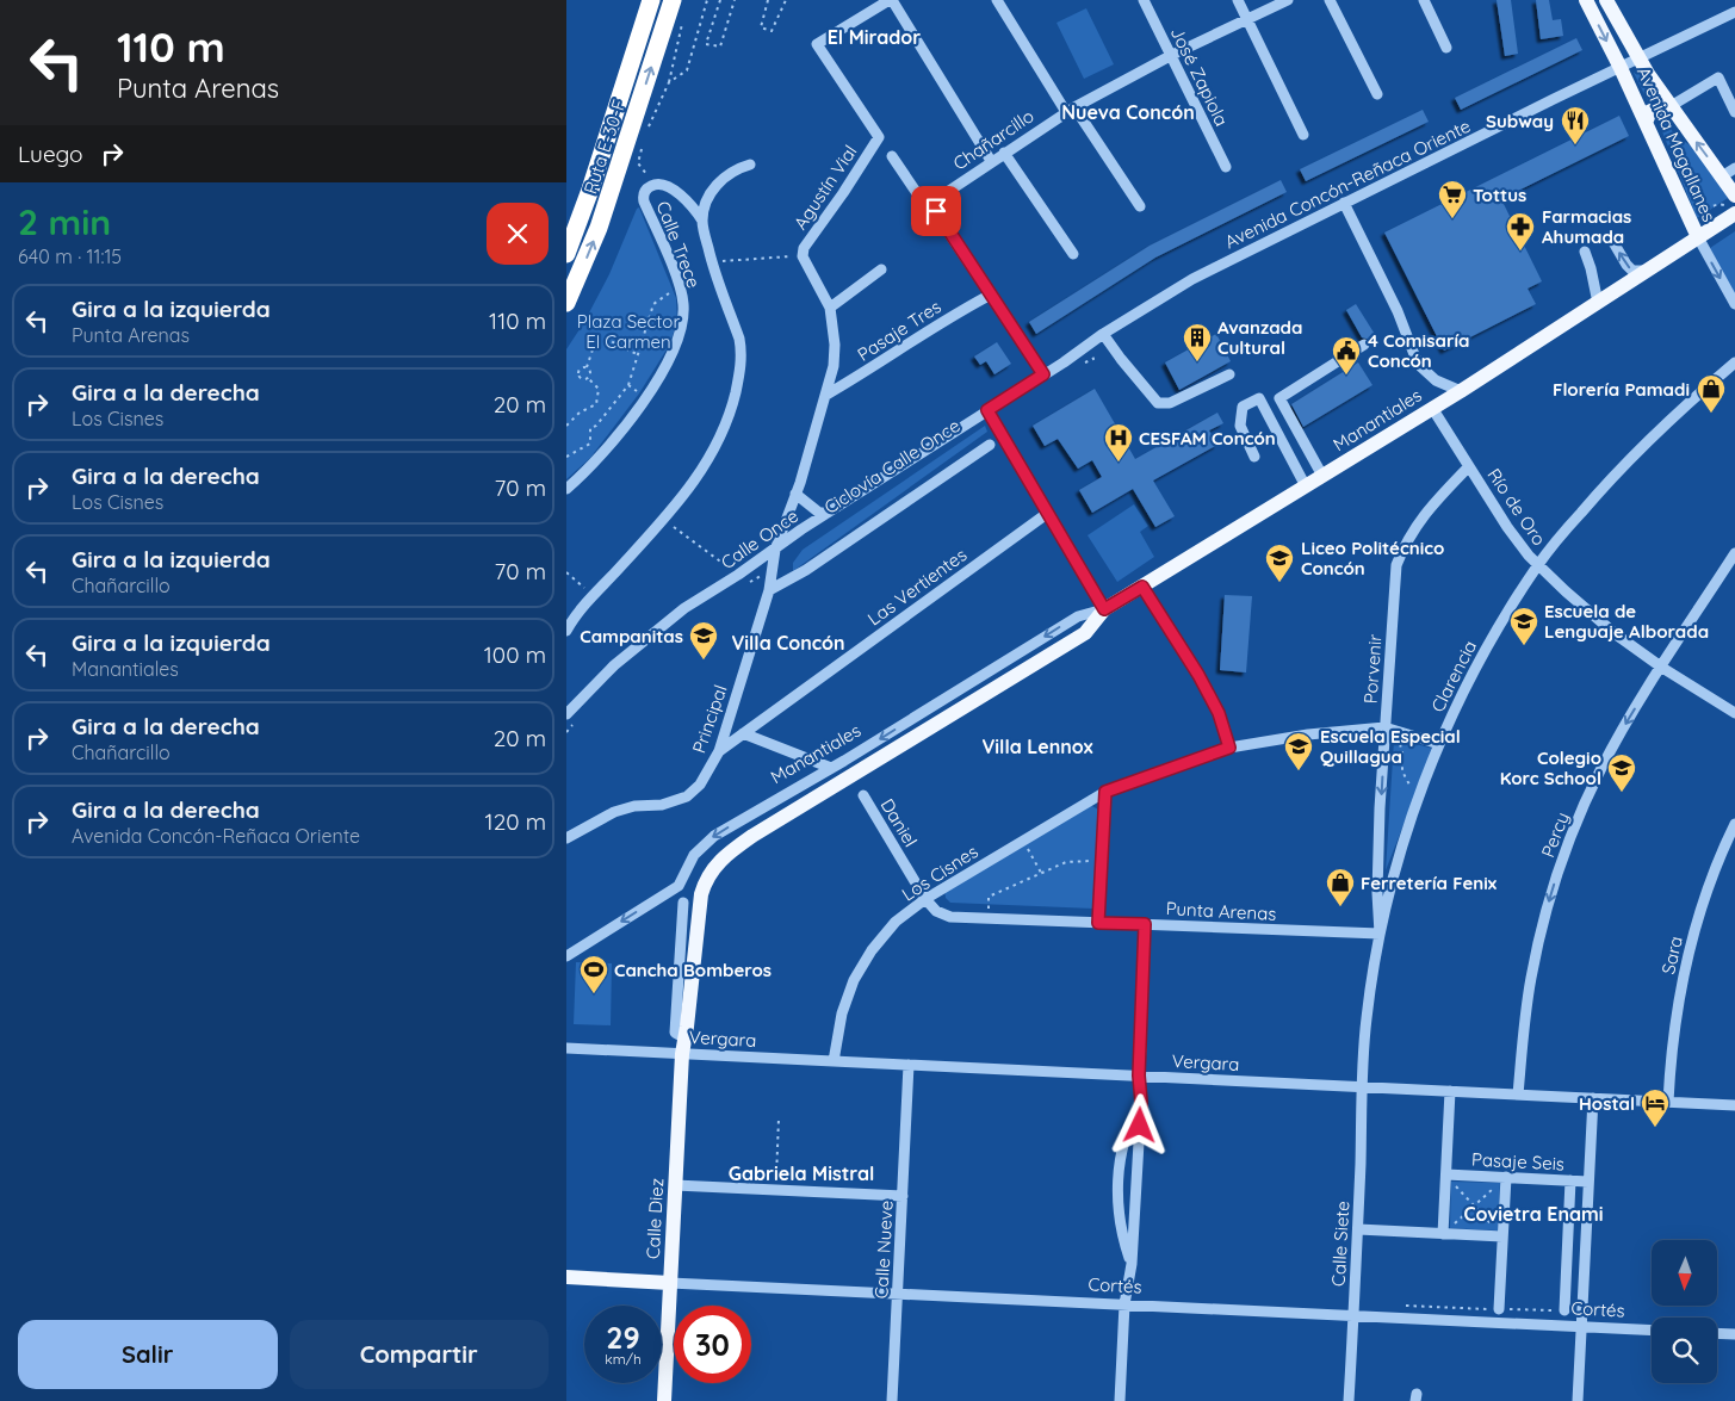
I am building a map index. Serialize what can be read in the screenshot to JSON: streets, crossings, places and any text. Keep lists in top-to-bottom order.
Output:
{
  "streets": {
    "highway": ["Ruta E-30-F"],
    "main road": [
      "Avenida Magallanes",
      "Manantiales",
      "Calle Diez",
      "Cortés"
    ],
    "street": [
      "José Zapiola",
      "Chañarcillo",
      "Avenida Concón-Reñaca Oriente",
      "Agustín Vial",
      "Calle Trece",
      "Pasaje Tres",
      "Río de Oro",
      "Calle Once",
      "Las Vertientes",
      "Porvenir",
      "Clarencia",
      "Principal",
      "Daniel",
      "Percy",
      "Los Cisnes",
      "Punta Arenas",
      "Sara",
      "Vergara",
      "Pasaje Seis",
      "Calle Siete",
      "Calle Nueve"
    ]
  },
  "crossings": [
    ["José Zapiola", "Chañarcillo"],
    ["Avenida Magallanes", "Avenida Concón-Reñaca Oriente"],
    ["Avenida Magallanes", "Manantiales"],
    ["Avenida Concón-Reñaca Oriente", "Calle Once"],
    ["Agustín Vial", "Principal"],
    ["Pasaje Tres", "Principal"],
    ["Manantiales", "Río de Oro"],
    ["Manantiales", "Calle Diez"],
    ["Río de Oro", "Porvenir"],
    ["Río de Oro", "Clarencia"],
    ["Río de Oro", "Percy"],
    ["Calle Once", "Principal"],
    ["Las Vertientes", "Principal"],
    ["Porvenir", "Clarencia"],
    ["Porvenir", "Los Cisnes"],
    ["Porvenir", "Punta Arenas"],
    ["Clarencia", "Los Cisnes"],
    ["Clarencia", "Punta Arenas"],
    ["Clarencia", "Vergara"],
    ["Clarencia", "Calle Siete"],
    ["Daniel", "Los Cisnes"],
    ["Daniel", "Punta Arenas"],
    ["Percy", "Vergara"],
    ["Los Cisnes", "Punta Arenas"],
    ["Los Cisnes", "Vergara"],
    ["Sara", "Vergara"],
    ["Vergara", "Calle Diez"],
    ["Vergara", "Calle Siete"],
    ["Vergara", "Calle Nueve"],
    ["Calle Diez", "Cortés"],
    ["Calle Siete", "Cortés"],
    ["Calle Nueve", "Cortés"]
  ],
  "one_way": ["Porvenir", "Percy"],
  "districts": [
    "El Mirador",
    "Nueva Concón",
    "Villa Concón",
    "Villa Lennox",
    "Gabriela Mistral",
    "Covietra Enami"
  ],
  "parks": ["Plaza Sector El Carmen"],
  "places": {
    "restaurant": ["Subway"],
    "supermarket": ["Tottus"],
    "pharmacy": ["Farmacias Ahumada"],
    "building": ["Avanzada Cultural"],
    "public building": ["4 Comisaría Concón"],
    "shop": ["Florería Pamadi", "Ferretería Fenix"],
    "hospital": ["CESFAM Concón"],
    "school or university": [
      "Liceo Politécnico Concón",
      "Escuela de Lenguaje Alborada",
      "Campanitas",
      "Escuela Especial Quillagua",
      "Colegio Korc School"
    ],
    "sports": ["Cancha Bomberos"],
    "hotel": ["Hostal"]
  },
  "north": "bottom",
  "page": {
    "turn": ["110 m", "Punta Arenas"],
    "then": "Luego",
    "heading": ["2 min", "640 m · 11:15"],
    "list": [
      {
        "name": "Gira a la izquierda",
        "note": "Punta Arenas",
        "value": "110 m"
      },
      {
        "name": "Gira a la derecha",
        "note": "Los Cisnes",
        "value": "20 m"
      },
      {
        "name": "Gira a la derecha",
        "note": "Los Cisnes",
        "value": "70 m"
      },
      {
        "name": "Gira a la izquierda",
        "note": "Chañarcillo",
        "value": "70 m"
      },
      {
        "name": "Gira a la izquierda",
        "note": "Manantiales",
        "value": "100 m"
      },
      {
        "name": "Gira a la derecha",
        "note": "Chañarcillo",
        "value": "20 m"
      },
      {
        "name": "Gira a la derecha",
        "note": "Avenida Concón-Reñaca Oriente",
        "value": "120 m"
      }
    ],
    "speed": "29 km/h",
    "limit": "30",
    "buttons": ["Salir", "Compartir"]
  }
}
